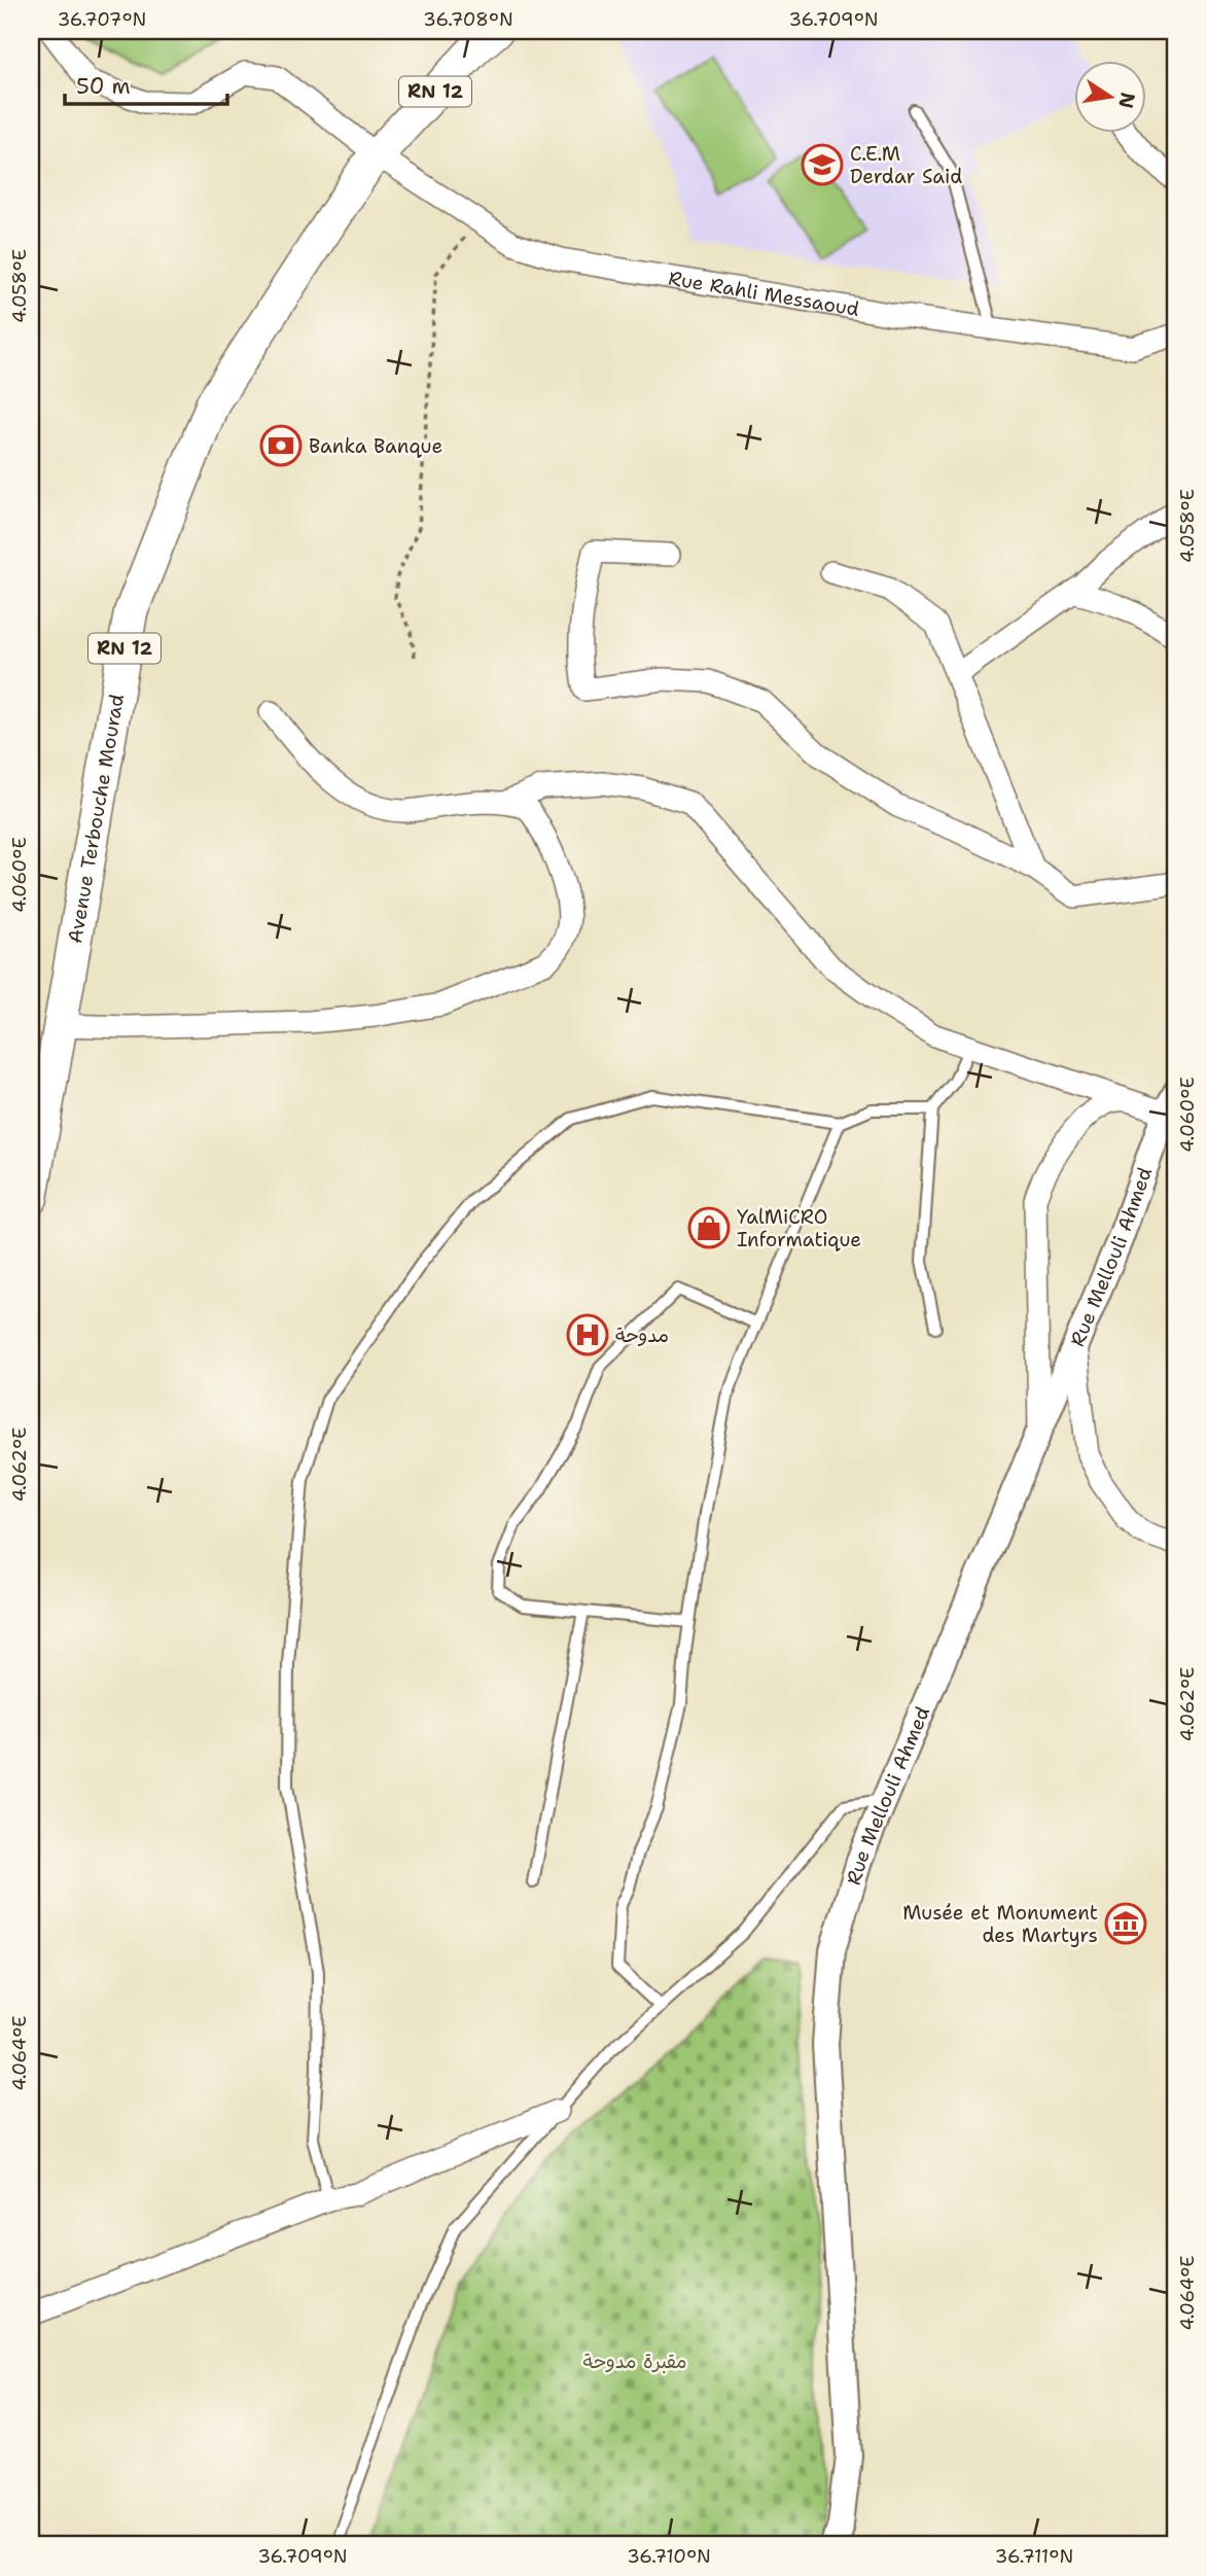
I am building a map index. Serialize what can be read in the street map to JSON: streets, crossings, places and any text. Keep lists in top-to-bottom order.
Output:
{
  "streets": {
    "main road": ["RN 12", "Avenue Terbouche Mourad"],
    "street": ["Rue Rahli Messaoud", "Rue Mellouli Ahmed"]
  },
  "crossings": [
    ["RN 12", "Rue Rahli Messaoud"],
    ["RN 12", "Avenue Terbouche Mourad"],
    ["Rue Rahli Messaoud", "Avenue Terbouche Mourad"]
  ],
  "parks": ["مقبرة مدوحة"],
  "places": {
    "school or university": ["C.E.M Derdar Said"],
    "bank": ["Banka Banque"],
    "shop": ["YalMiCRO Informatique"],
    "hospital": ["مدوحة"],
    "museum": ["Musée et Monument des Martyrs"]
  },
  "scale_bar": "50 m",
  "north": "right",
  "coordinates": [
    "36.707°N",
    "36.708°N",
    "36.709°N",
    "4.058°E",
    "4.060°E",
    "4.062°E",
    "4.064°E",
    "36.710°N",
    "36.711°N"
  ]
}
